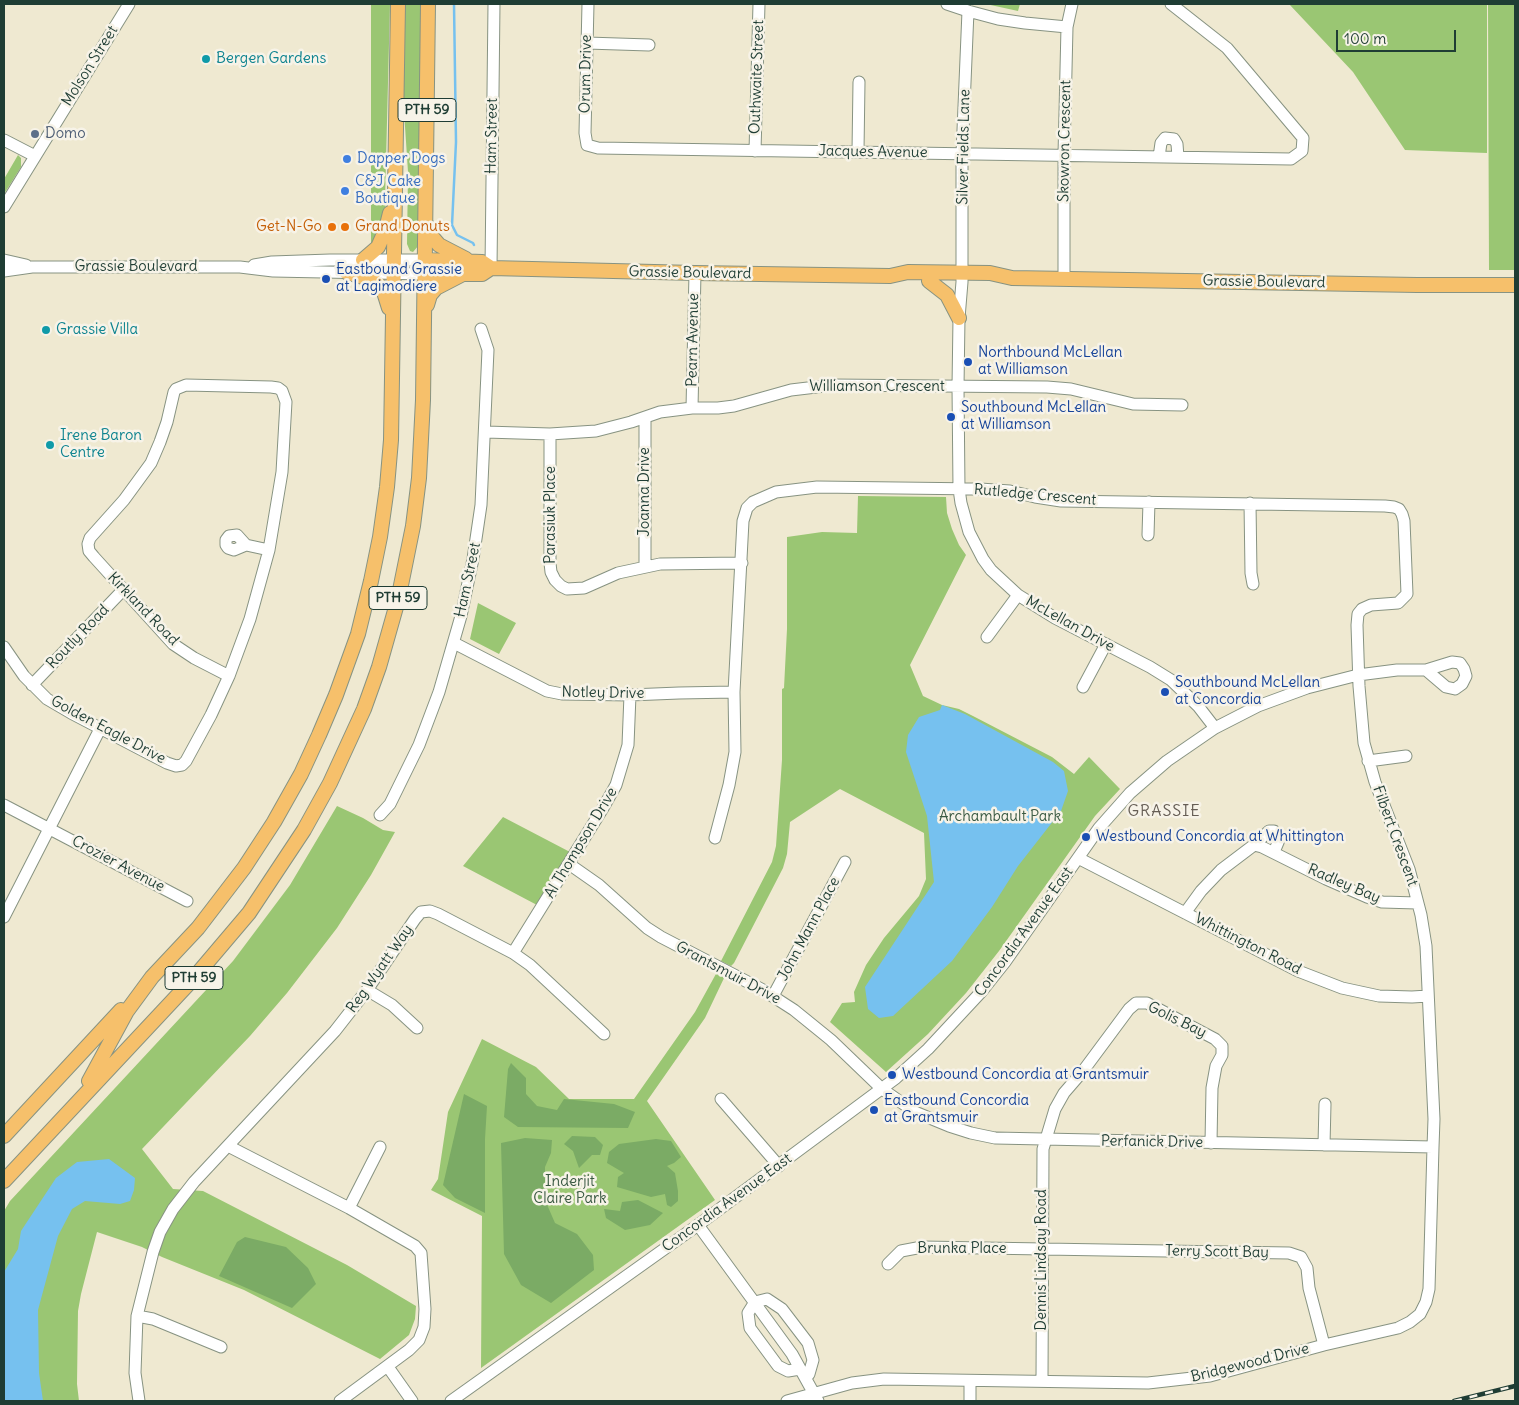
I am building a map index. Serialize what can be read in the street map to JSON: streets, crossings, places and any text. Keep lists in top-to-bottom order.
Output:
{
  "streets": {
    "main road": ["PTH 59", "Grassie Boulevard"],
    "street": [
      "Molson Street",
      "Orum Drive",
      "Outhwaite Street",
      "Ham Street",
      "Skowron Crescent",
      "Silver Fields Lane",
      "Jacques Avenue",
      "Pearn Avenue",
      "Williamson Crescent",
      "Joanna Drive",
      "Rutledge Crescent",
      "Parasiuk Place",
      "Kirkland Road",
      "McLellan Drive",
      "Routly Road",
      "Notley Drive",
      "Golden Eagle Drive",
      "Filbert Crescent",
      "Al Thompson Drive",
      "Crozier Avenue",
      "Radley Bay",
      "John Mann Place",
      "Concordia Avenue East",
      "Whittington Road",
      "Reg Wyatt Way",
      "Grantsmuir Drive",
      "Golis Bay",
      "Perfanick Drive",
      "Brunka Place",
      "Terry Scott Bay",
      "Dennis Lindsay Road",
      "Bridgewood Drive"
    ]
  },
  "crossings": [
    ["Orum Drive", "Jacques Avenue"],
    ["Outhwaite Street", "Jacques Avenue"],
    ["PTH 59", "Grassie Boulevard"],
    ["Ham Street", "Grassie Boulevard"],
    ["Ham Street", "Williamson Crescent"],
    ["Ham Street", "Notley Drive"],
    ["Skowron Crescent", "Jacques Avenue"],
    ["Skowron Crescent", "Grassie Boulevard"],
    ["Silver Fields Lane", "Jacques Avenue"],
    ["Silver Fields Lane", "Grassie Boulevard"],
    ["Silver Fields Lane", "McLellan Drive"],
    ["Grassie Boulevard", "Pearn Avenue"],
    ["Grassie Boulevard", "McLellan Drive"],
    ["Pearn Avenue", "Williamson Crescent"],
    ["Williamson Crescent", "Joanna Drive"],
    ["Williamson Crescent", "Parasiuk Place"],
    ["Williamson Crescent", "McLellan Drive"],
    ["Joanna Drive", "Parasiuk Place"],
    ["Rutledge Crescent", "Parasiuk Place"],
    ["Rutledge Crescent", "McLellan Drive"],
    ["Rutledge Crescent", "Notley Drive"],
    ["Rutledge Crescent", "Filbert Crescent"],
    ["Rutledge Crescent", "Concordia Avenue East"],
    ["Kirkland Road", "Routly Road"],
    ["Kirkland Road", "Golden Eagle Drive"],
    ["McLellan Drive", "Concordia Avenue East"],
    ["Routly Road", "Golden Eagle Drive"],
    ["Notley Drive", "Al Thompson Drive"],
    ["Filbert Crescent", "Radley Bay"],
    ["Filbert Crescent", "Concordia Avenue East"],
    ["Filbert Crescent", "Whittington Road"],
    ["Filbert Crescent", "Perfanick Drive"],
    ["Filbert Crescent", "Bridgewood Drive"],
    ["Al Thompson Drive", "Reg Wyatt Way"],
    ["Al Thompson Drive", "Grantsmuir Drive"],
    ["John Mann Place", "Grantsmuir Drive"],
    ["Concordia Avenue East", "Whittington Road"],
    ["Concordia Avenue East", "Grantsmuir Drive"],
    ["Concordia Avenue East", "Perfanick Drive"],
    ["Grantsmuir Drive", "Perfanick Drive"],
    ["Golis Bay", "Perfanick Drive"],
    ["Golis Bay", "Dennis Lindsay Road"],
    ["Perfanick Drive", "Dennis Lindsay Road"],
    ["Perfanick Drive", "Bridgewood Drive"],
    ["Brunka Place", "Terry Scott Bay"],
    ["Brunka Place", "Dennis Lindsay Road"],
    ["Terry Scott Bay", "Dennis Lindsay Road"],
    ["Terry Scott Bay", "Bridgewood Drive"],
    ["Dennis Lindsay Road", "Bridgewood Drive"]
  ],
  "districts": ["GRASSIE"],
  "parks": ["Archambault Park", "Inderjit Claire Park"],
  "places": [
    "Bergen Gardens",
    "Domo",
    "Dapper Dogs",
    "C&J Cake Boutique",
    "Get-N-Go",
    "Grand Donuts",
    "Eastbound Grassie at Lagimodiere",
    "Grassie Villa",
    "Northbound McLellan at Williamson",
    "Southbound McLellan at Williamson",
    "Irene Baron Centre",
    "Southbound McLellan at Concordia",
    "Westbound Concordia at Whittington",
    "Westbound Concordia at Grantsmuir",
    "Eastbound Concordia at Grantsmuir"
  ],
  "scale_bar": "100 m"
}
